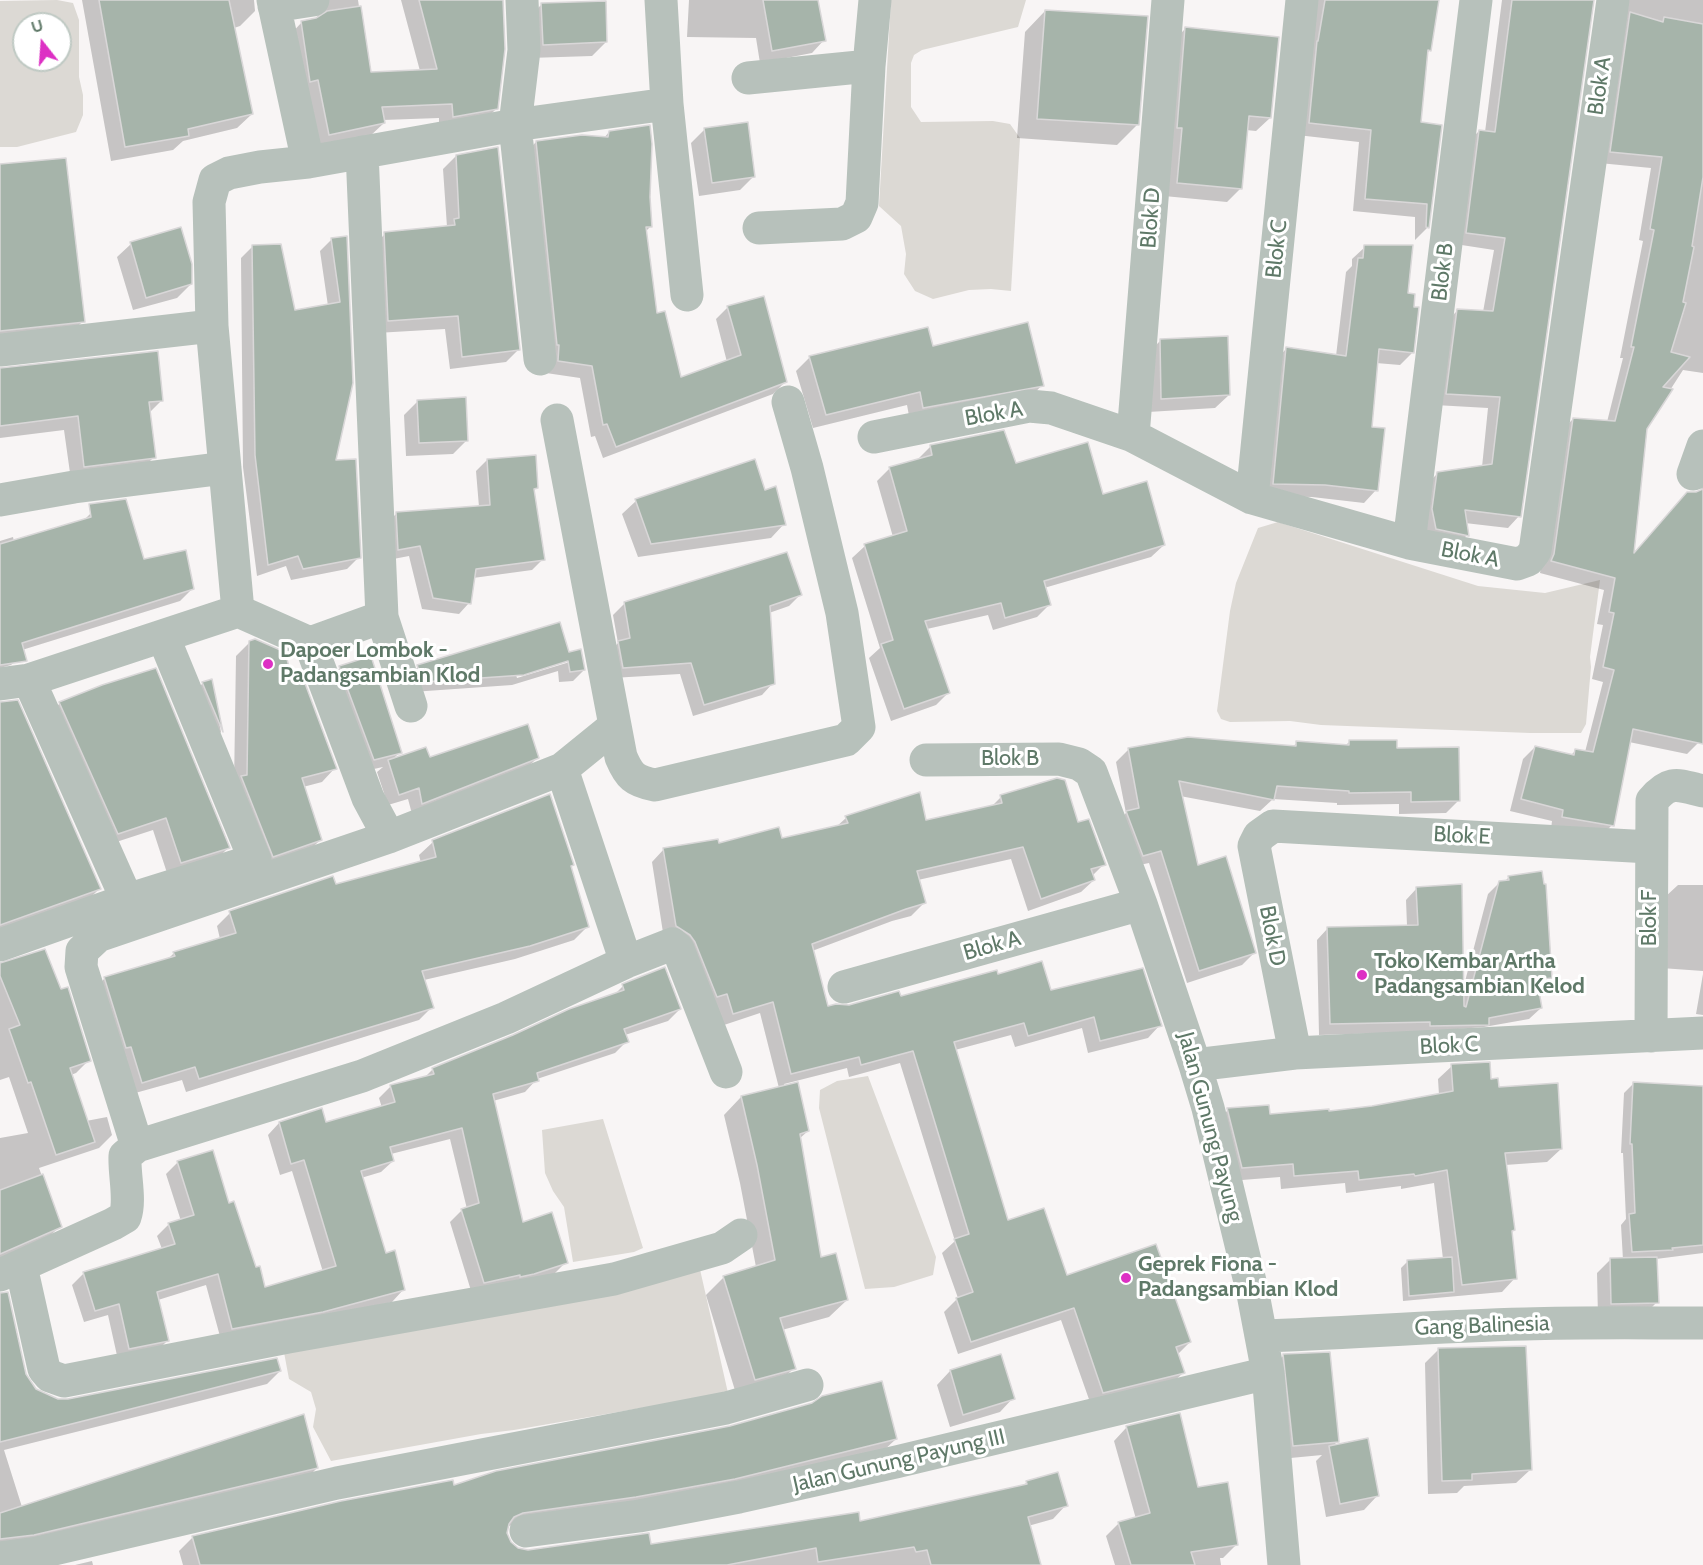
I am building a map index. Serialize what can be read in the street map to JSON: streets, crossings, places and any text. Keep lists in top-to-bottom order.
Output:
{
  "streets": {
    "street": [
      "Blok A",
      "Blok D",
      "Blok C",
      "Blok B",
      "Blok E",
      "Blok F",
      "Jalan Gunung Payung",
      "Gang Balinesia",
      "Jalan Gunung Payung III"
    ]
  },
  "crossings": [
    ["Blok A", "Blok D"],
    ["Blok A", "Blok C"],
    ["Blok A", "Blok B"],
    ["Blok A", "Jalan Gunung Payung"],
    ["Blok D", "Blok C"],
    ["Blok D", "Blok E"],
    ["Blok C", "Blok F"],
    ["Blok C", "Jalan Gunung Payung"],
    ["Blok B", "Jalan Gunung Payung"],
    ["Blok E", "Blok F"],
    ["Jalan Gunung Payung", "Gang Balinesia"],
    ["Jalan Gunung Payung", "Jalan Gunung Payung III"]
  ],
  "places": ["Dapoer Lombok - Padangsambian Klod", "Toko Kembar Artha Padangsambian Kelod", "Geprek Fiona - Padangsambian Klod"],
  "north": "top"
}
